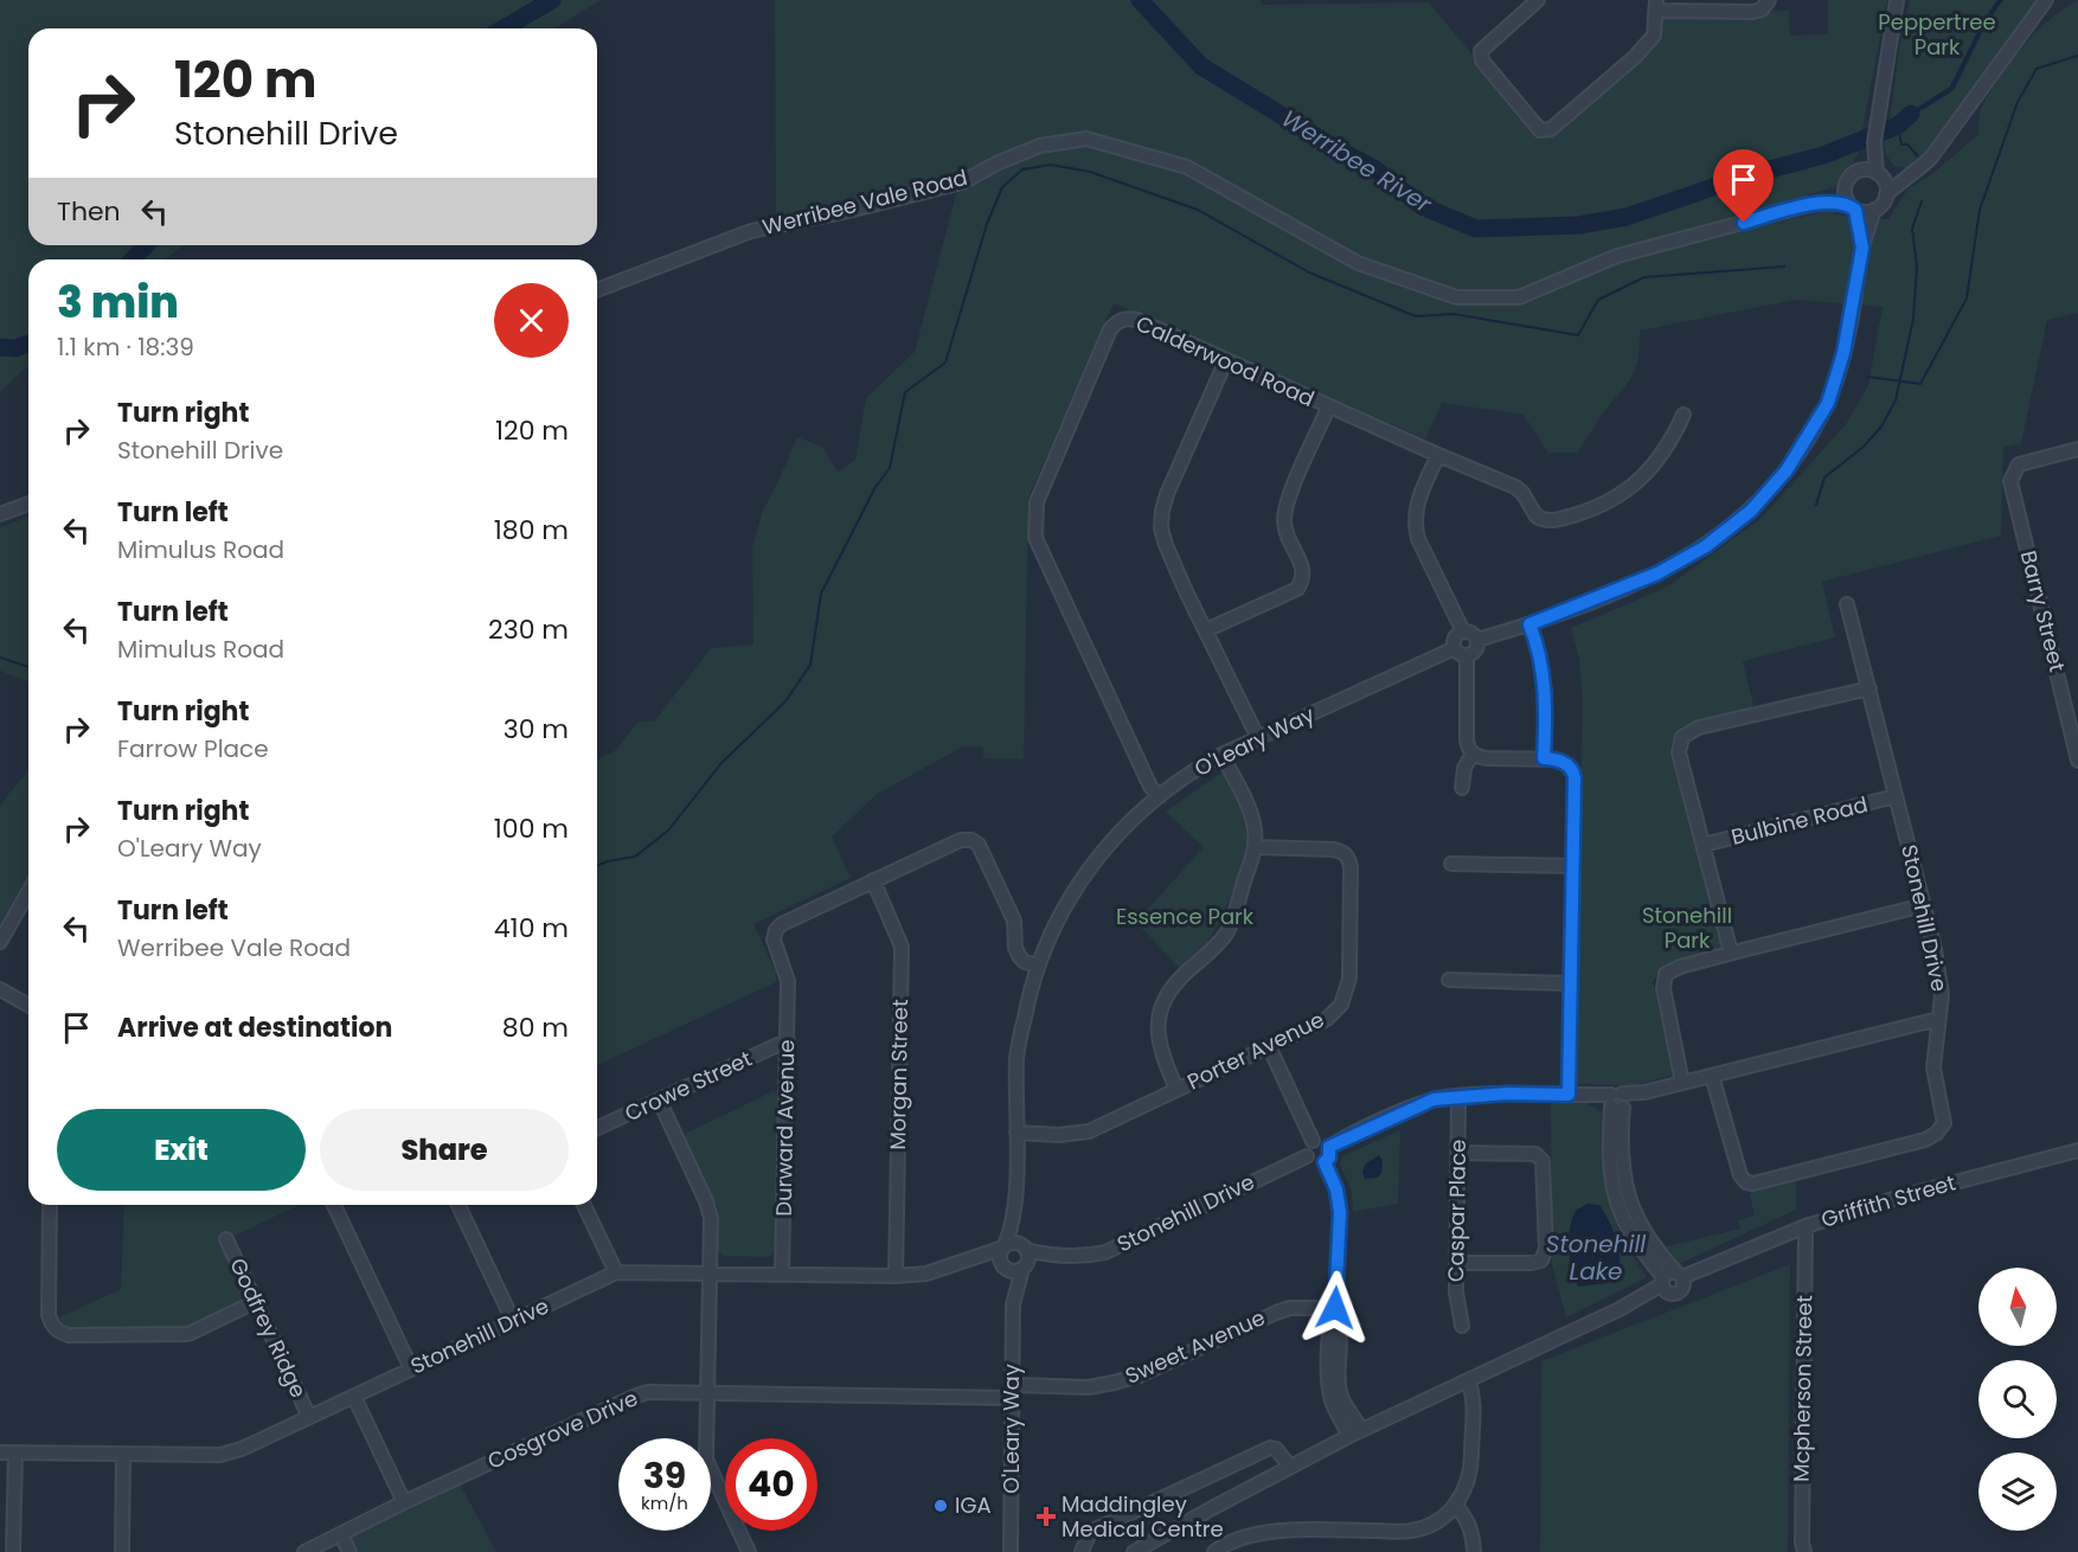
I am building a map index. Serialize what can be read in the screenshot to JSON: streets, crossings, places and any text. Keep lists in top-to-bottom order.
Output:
{
  "streets": {
    "street": [
      "Werribee Vale Road",
      "Calderwood Road",
      "Barry Street",
      "O'Leary Way",
      "Bulbine Road",
      "Stonehill Drive",
      "Porter Avenue",
      "Morgan Street",
      "Crowe Street",
      "Durward Avenue",
      "Griffith Street",
      "Caspar Place",
      "Godfrey Ridge",
      "Sweet Avenue",
      "Mcpherson Street",
      "Cosgrove Drive"
    ]
  },
  "crossings": [
    ["Calderwood Road", "O'Leary Way"],
    ["O'Leary Way", "Porter Avenue"],
    ["O'Leary Way", "Sweet Avenue"],
    ["O'Leary Way", "Cosgrove Drive"],
    ["Bulbine Road", "Stonehill Drive"],
    ["Stonehill Drive", "Morgan Street"],
    ["Stonehill Drive", "Durward Avenue"],
    ["Stonehill Drive", "Caspar Place"],
    ["Stonehill Drive", "Godfrey Ridge"],
    ["Morgan Street", "Durward Avenue"],
    ["Crowe Street", "Durward Avenue"],
    ["Griffith Street", "Mcpherson Street"],
    ["Sweet Avenue", "Cosgrove Drive"]
  ],
  "water": ["Werribee River", "Stonehill Lake"],
  "parks": ["Peppertree Park", "Stonehill Park", "Essence Park"],
  "places": {
    "other": ["IGA"],
    "health": ["Maddingley Medical Centre"]
  },
  "north": "top",
  "page": {
    "turn": ["120 m", "Stonehill Drive"],
    "then": "Then",
    "heading": ["3 min", "1.1 km · 18:39"],
    "list": [
      {
        "name": "Turn right",
        "note": "Stonehill Drive",
        "value": "120 m"
      },
      {
        "name": "Turn left",
        "note": "Mimulus Road",
        "value": "180 m"
      },
      {
        "name": "Turn left",
        "note": "Mimulus Road",
        "value": "230 m"
      },
      {
        "name": "Turn right",
        "note": "Farrow Place",
        "value": "30 m"
      },
      {
        "name": "Turn right",
        "note": "O'Leary Way",
        "value": "100 m"
      },
      {
        "name": "Turn left",
        "note": "Werribee Vale Road",
        "value": "410 m"
      },
      {
        "name": "Arrive at destination",
        "value": "80 m"
      }
    ],
    "buttons": ["Exit", "Share"],
    "speed": "39 km/h",
    "limit": "40"
  }
}
